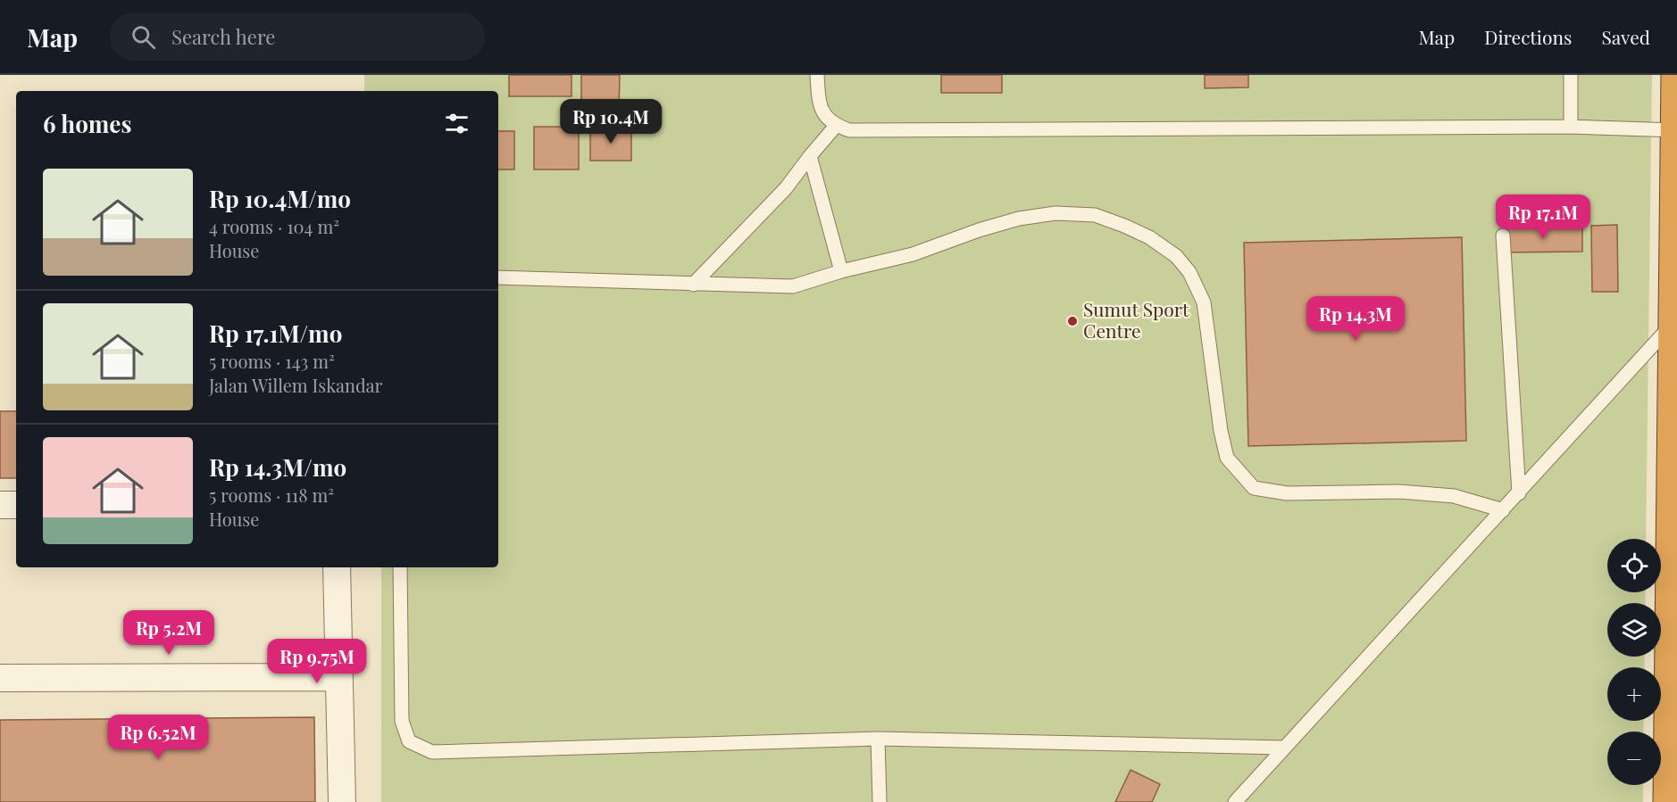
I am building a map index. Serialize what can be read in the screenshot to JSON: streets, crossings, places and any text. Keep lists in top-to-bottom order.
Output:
{
  "places": ["Sumut Sport Centre"],
  "page": {
    "header": "Map",
    "search": "Search here",
    "nav": ["Map", "Directions", "Saved"],
    "heading": "6 homes",
    "price": [
      "Rp 10.4M",
      "Rp 17.1M",
      "Rp 14.3M",
      "Rp 5.2M",
      "Rp 9.75M",
      "Rp 6.52M"
    ],
    "list": [
      {
        "name": "Rp 10.4M/mo",
        "note": "4 rooms · 104 m² · House"
      },
      {
        "name": "Rp 17.1M/mo",
        "note": "5 rooms · 143 m² · Jalan Willem Iskandar"
      },
      {
        "name": "Rp 14.3M/mo",
        "note": "5 rooms · 118 m² · House"
      }
    ],
    "map_buttons": ["+", "−"]
  }
}
